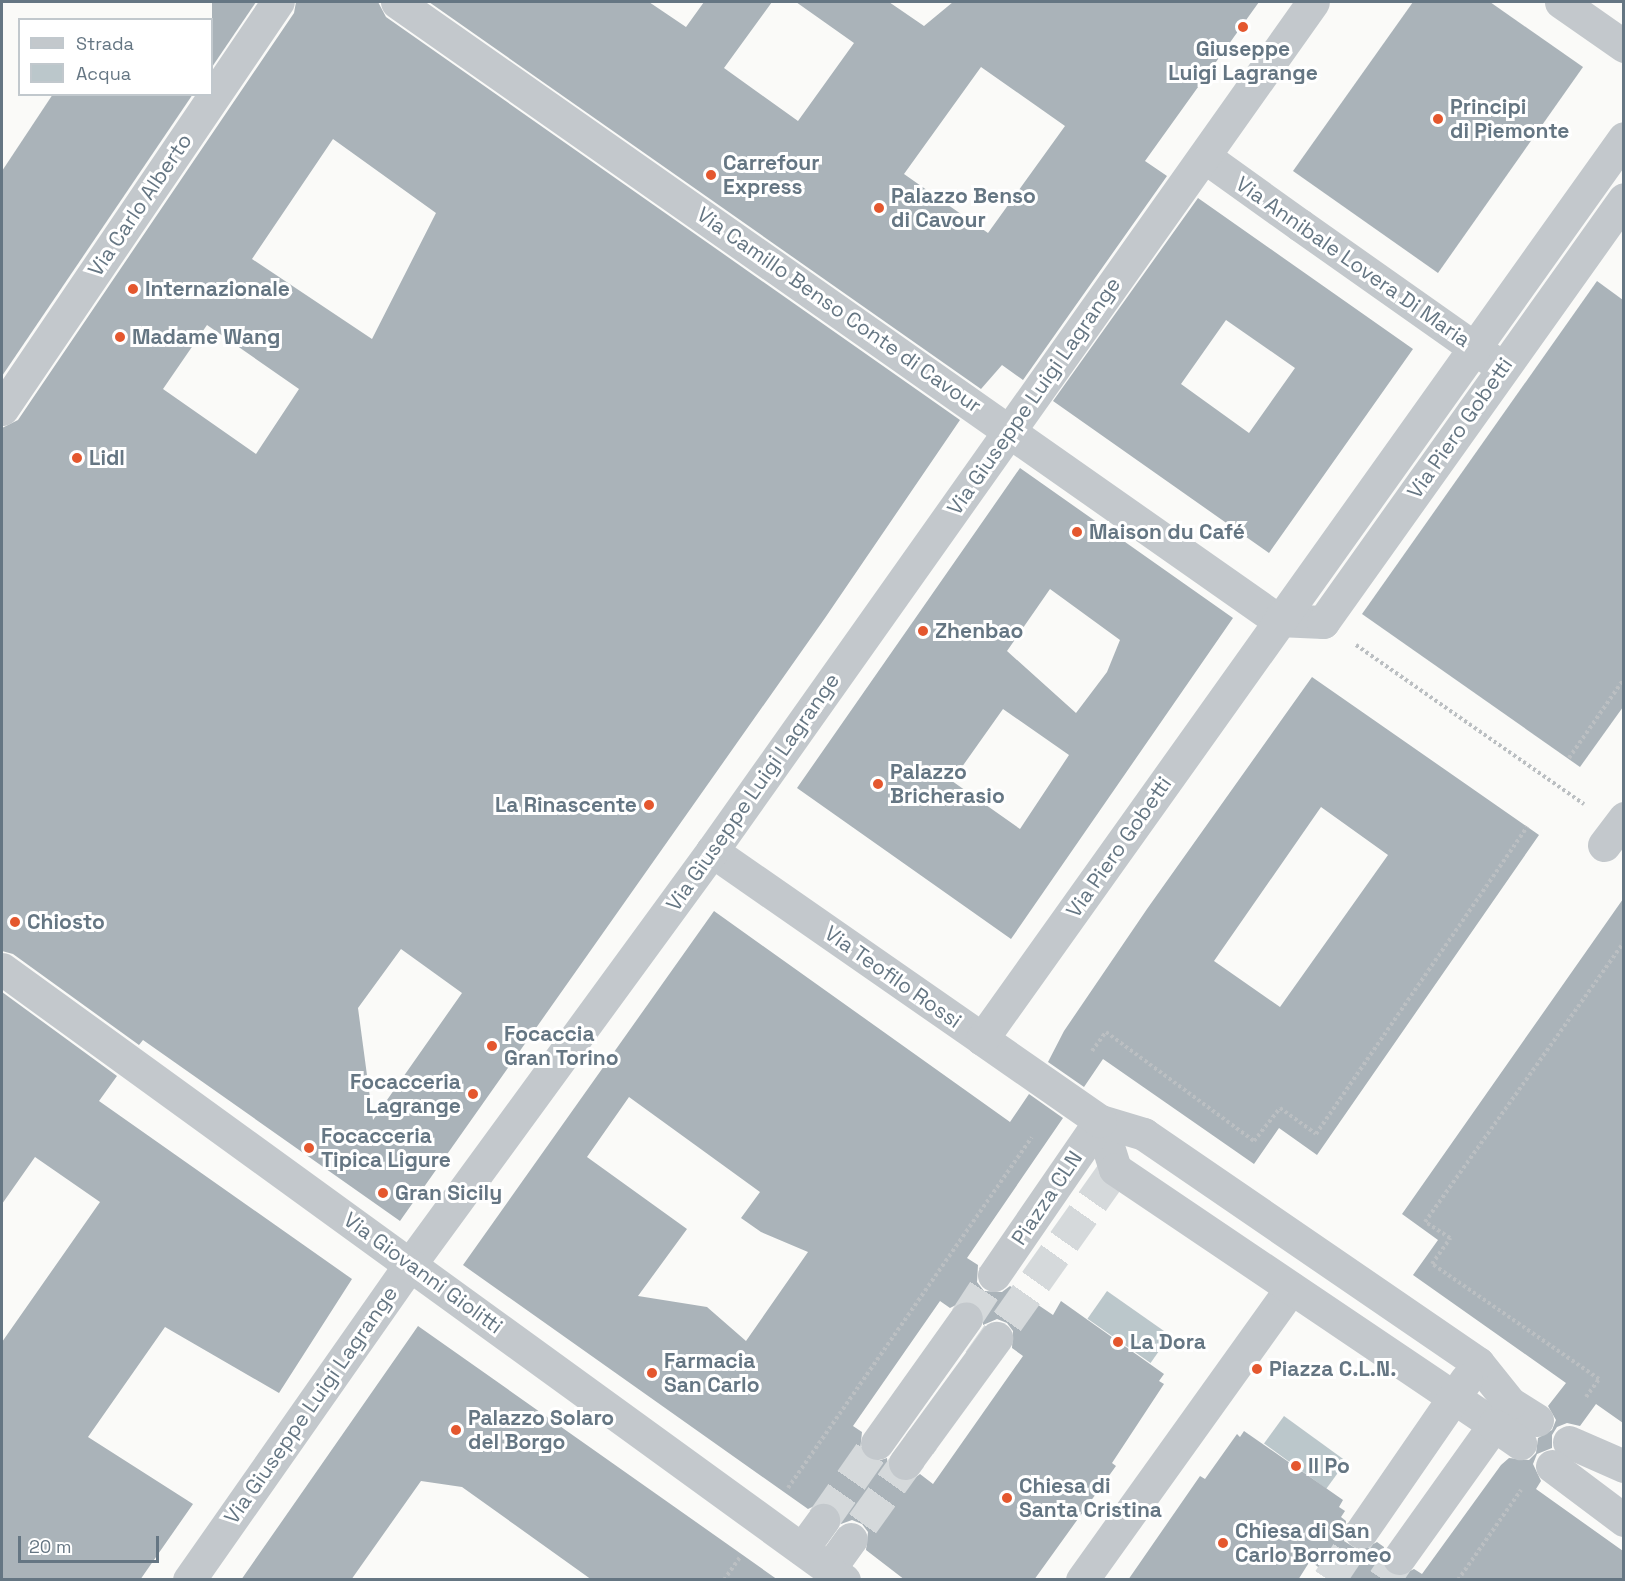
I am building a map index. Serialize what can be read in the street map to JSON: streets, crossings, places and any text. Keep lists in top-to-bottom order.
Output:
{
  "streets": {
    "street": [
      "Via Carlo Alberto",
      "Via Annibale Lovera Di Maria",
      "Via Camillo Benso Conte di Cavour",
      "Via Giuseppe Luigi Lagrange",
      "Via Piero Gobetti",
      "Via Teofilo Rossi",
      "Piazza CLN",
      "Via Giovanni Giolitti"
    ]
  },
  "crossings": [
    ["Via Annibale Lovera Di Maria", "Via Giuseppe Luigi Lagrange"],
    ["Via Annibale Lovera Di Maria", "Via Piero Gobetti"],
    ["Via Camillo Benso Conte di Cavour", "Via Giuseppe Luigi Lagrange"],
    ["Via Camillo Benso Conte di Cavour", "Via Piero Gobetti"],
    ["Via Giuseppe Luigi Lagrange", "Via Teofilo Rossi"],
    ["Via Giuseppe Luigi Lagrange", "Via Giovanni Giolitti"],
    ["Via Piero Gobetti", "Via Teofilo Rossi"],
    ["Via Teofilo Rossi", "Piazza CLN"]
  ],
  "places": [
    "Giuseppe Luigi Lagrange",
    "Principi di Piemonte",
    "Carrefour Express",
    "Palazzo Benso di Cavour",
    "Internazionale",
    "Madame Wang",
    "Lidl",
    "Maison du Café",
    "Zhenbao",
    "Palazzo Bricherasio",
    "La Rinascente",
    "Chiosto",
    "Focaccia Gran Torino",
    "Focacceria Lagrange",
    "Focacceria Tipica Ligure",
    "Gran Sicily",
    "La Dora",
    "Piazza C.L.N.",
    "Farmacia San Carlo",
    "Palazzo Solaro del Borgo",
    "Il Po",
    "Chiesa di Santa Cristina",
    "Chiesa di San Carlo Borromeo"
  ],
  "legend": ["Strada", "Acqua"],
  "scale_bar": "20 m"
}
